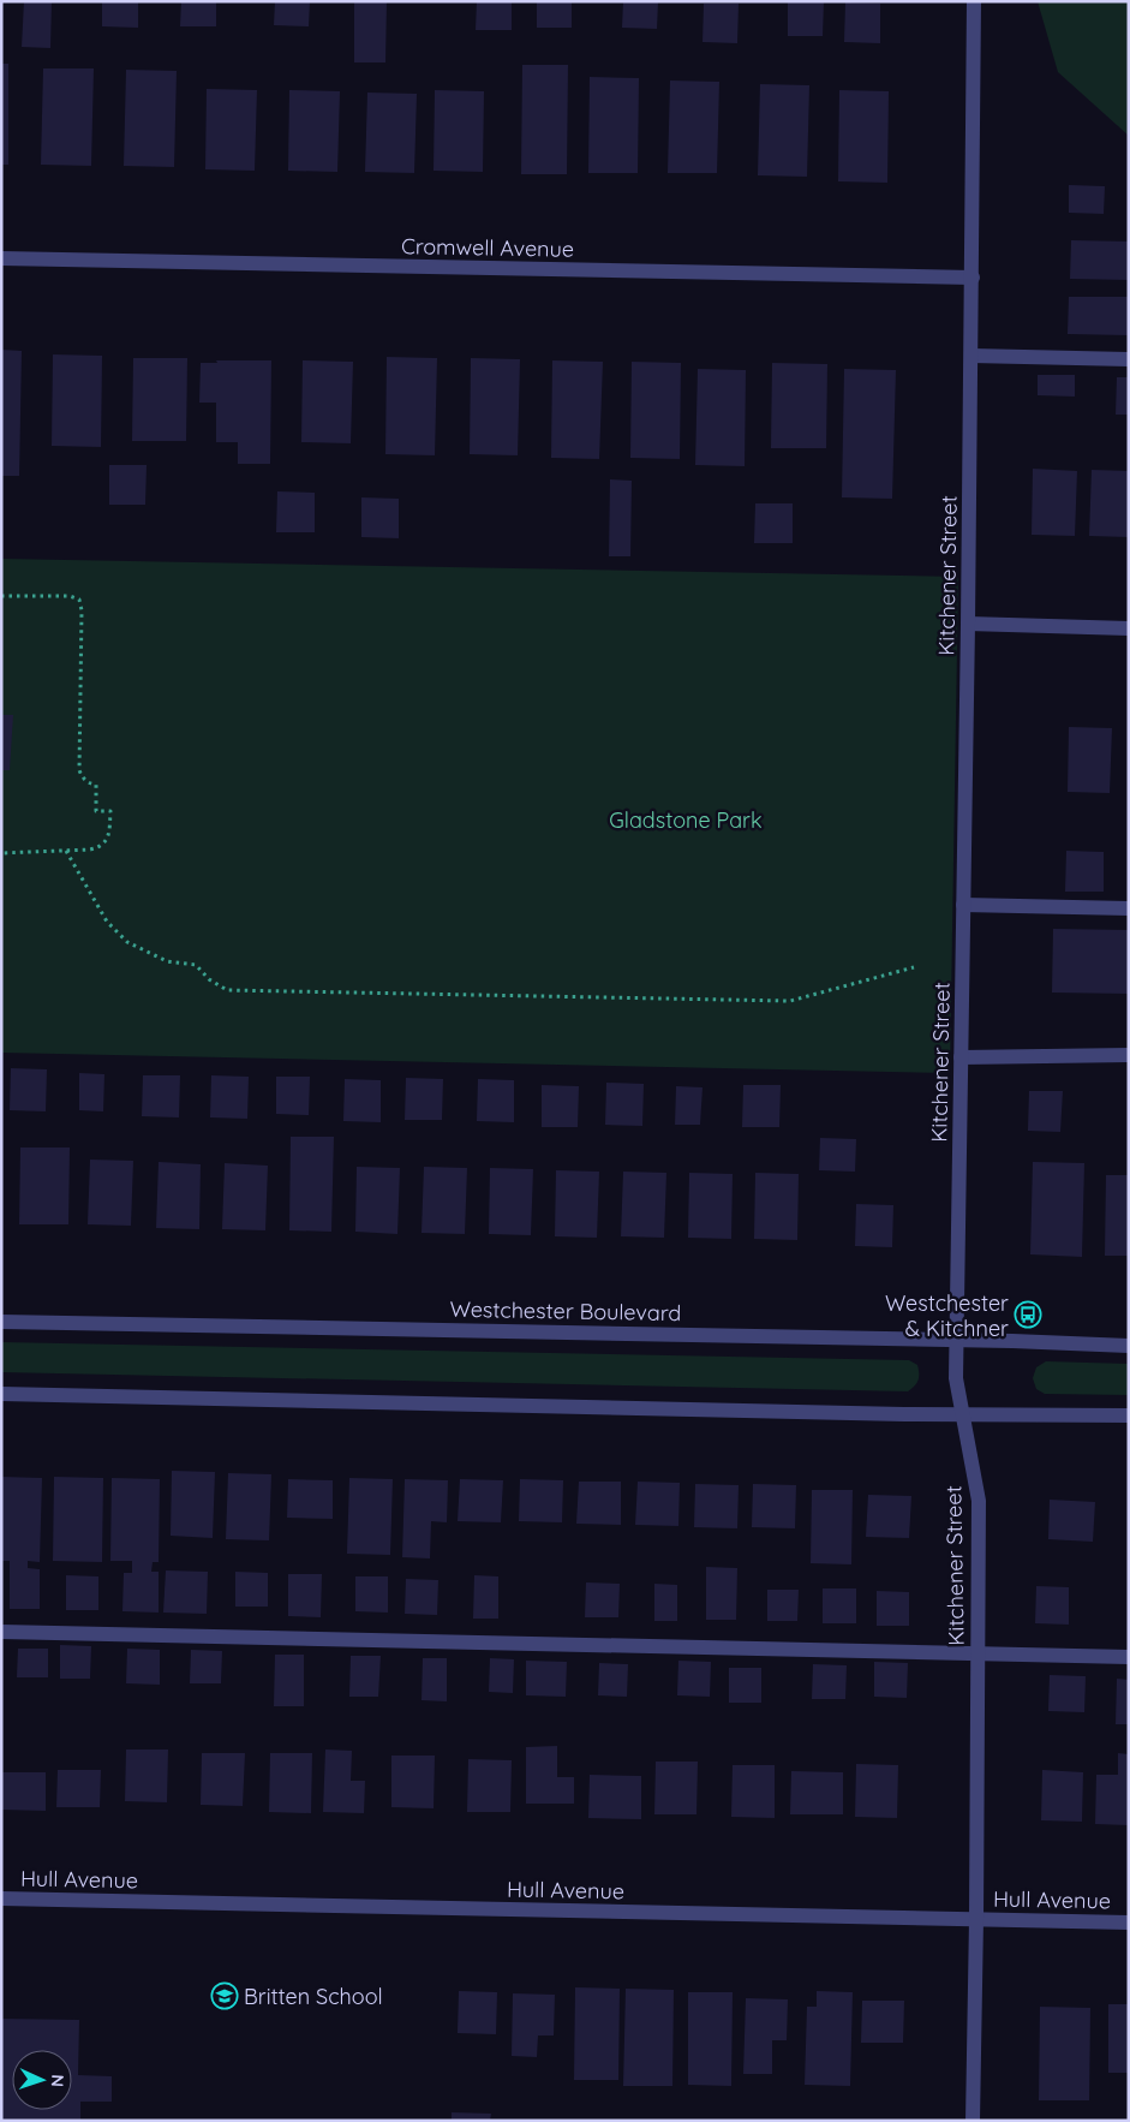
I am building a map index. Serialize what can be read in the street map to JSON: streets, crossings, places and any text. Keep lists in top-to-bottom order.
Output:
{
  "streets": {
    "street": [
      "Cromwell Avenue",
      "Kitchener Street",
      "Westchester Boulevard",
      "Hull Avenue"
    ]
  },
  "crossings": [
    ["Cromwell Avenue", "Kitchener Street"],
    ["Kitchener Street", "Westchester Boulevard"],
    ["Kitchener Street", "Hull Avenue"]
  ],
  "parks": ["Gladstone Park"],
  "places": {
    "bus stop": ["Westchester & Kitchner"],
    "school or university": ["Britten School"]
  },
  "north": "right"
}
